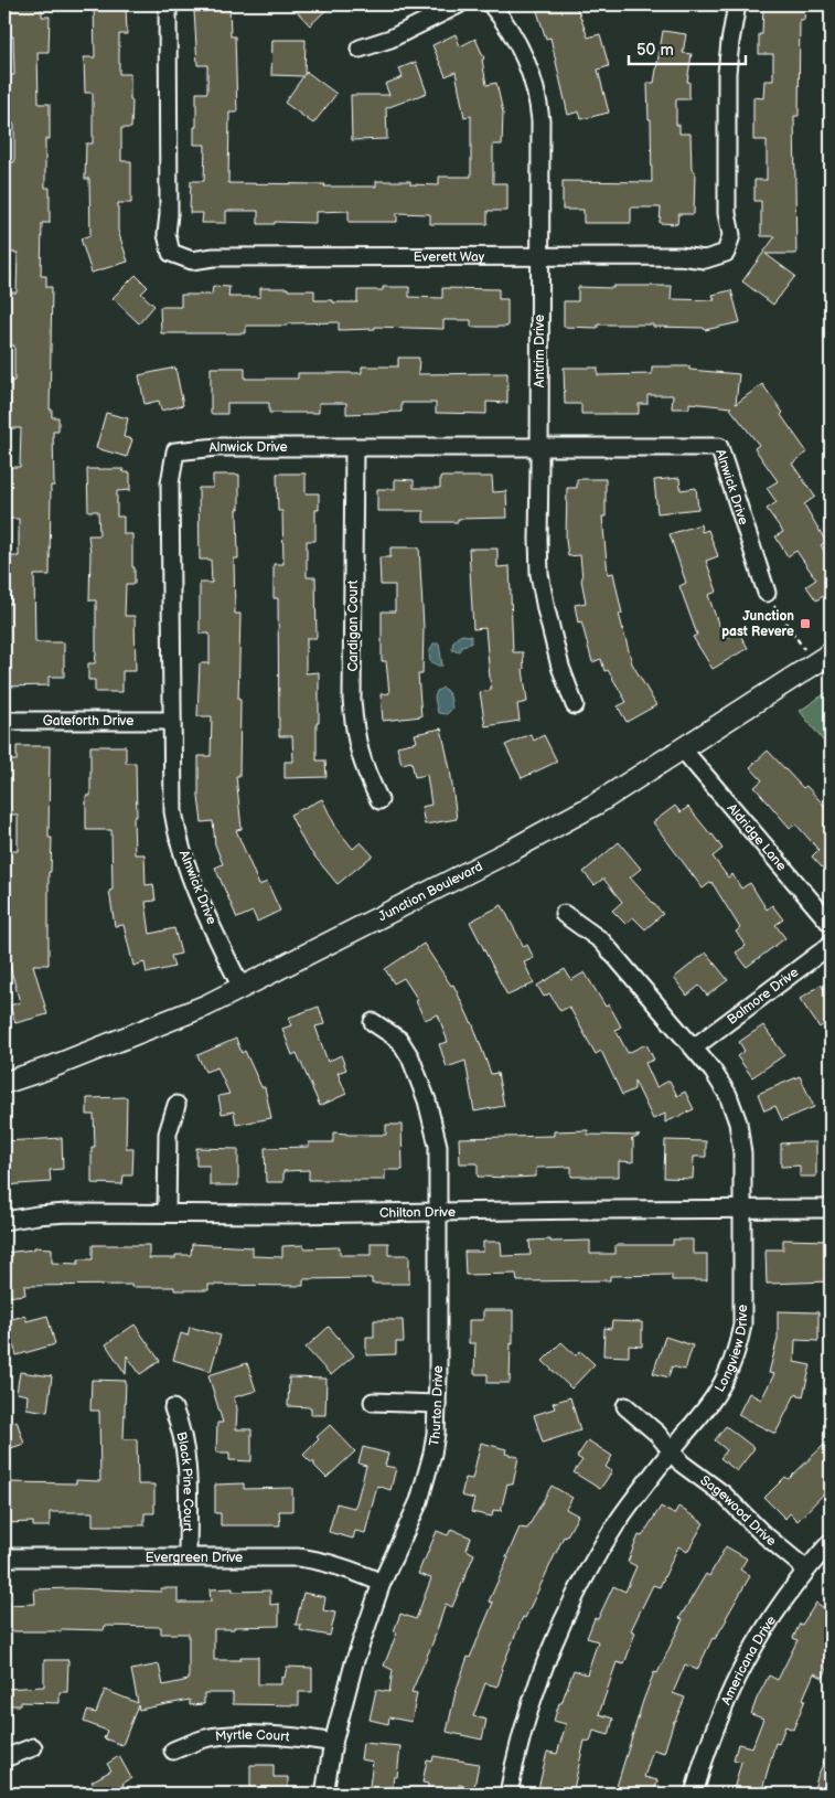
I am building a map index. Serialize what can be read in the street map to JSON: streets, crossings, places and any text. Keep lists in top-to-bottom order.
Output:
{
  "streets": {
    "main road": ["Junction Boulevard"],
    "street": [
      "Everett Way",
      "Antrim Drive",
      "Alnwick Drive",
      "Cardigan Court",
      "Gateforth Drive",
      "Aldridge Lane",
      "Balmore Drive",
      "Chilton Drive",
      "Longview Drive",
      "Thurton Drive",
      "Black Pine Court",
      "Sagewood Drive",
      "Evergreen Drive",
      "Americana Drive",
      "Myrtle Court"
    ]
  },
  "crossings": [
    ["Everett Way", "Antrim Drive"],
    ["Antrim Drive", "Alnwick Drive"],
    ["Alnwick Drive", "Cardigan Court"],
    ["Alnwick Drive", "Gateforth Drive"],
    ["Alnwick Drive", "Junction Boulevard"],
    ["Aldridge Lane", "Junction Boulevard"],
    ["Balmore Drive", "Longview Drive"],
    ["Chilton Drive", "Longview Drive"],
    ["Chilton Drive", "Thurton Drive"],
    ["Longview Drive", "Sagewood Drive"],
    ["Thurton Drive", "Evergreen Drive"],
    ["Thurton Drive", "Myrtle Court"],
    ["Black Pine Court", "Evergreen Drive"],
    ["Sagewood Drive", "Americana Drive"]
  ],
  "places": {
    "transit": ["Junction past Revere"]
  },
  "scale_bar": "50 m"
}
